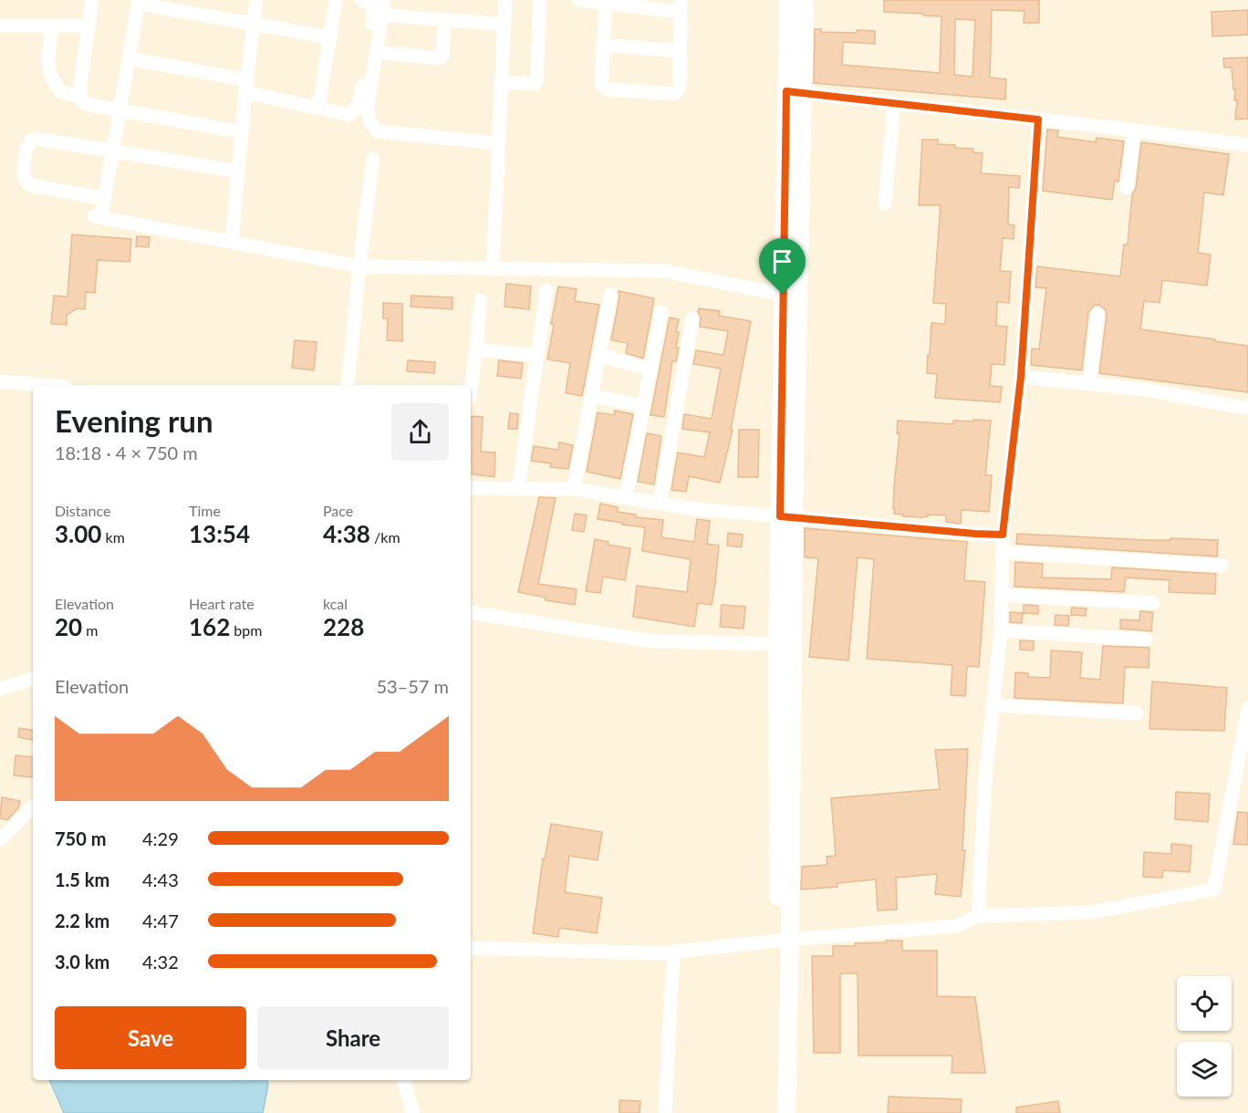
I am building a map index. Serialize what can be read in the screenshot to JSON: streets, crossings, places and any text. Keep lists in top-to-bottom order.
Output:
{
  "page": {
    "heading": ["Evening run", "18:18 · 4 × 750 m"],
    "stats": [
      ["Distance", "3.00 km"],
      ["Time", "13:54"],
      ["Pace", "4:38 /km"],
      ["Elevation", "20 m"],
      ["Heart rate", "162 bpm"],
      ["kcal", "228"]
    ],
    "chart": ["Elevation", "53–57 m"],
    "list": [
      {
        "name": "750 m",
        "note": "4:29"
      },
      {
        "name": "1.5 km",
        "note": "4:43"
      },
      {
        "name": "2.2 km",
        "note": "4:47"
      },
      {
        "name": "3.0 km",
        "note": "4:32"
      }
    ],
    "buttons": ["Save", "Share"]
  }
}
